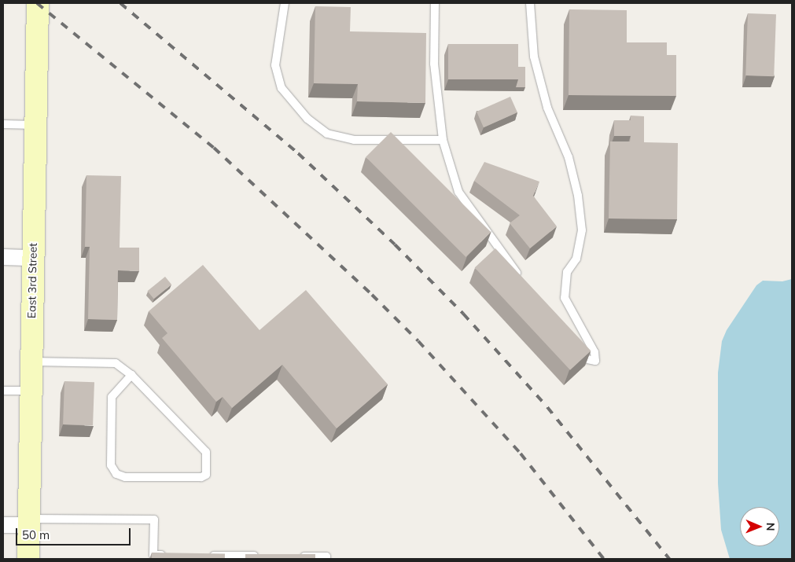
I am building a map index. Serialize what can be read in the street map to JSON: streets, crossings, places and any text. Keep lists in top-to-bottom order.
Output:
{
  "streets": {
    "street": ["East 3rd Street"]
  },
  "scale_bar": "50 m",
  "north": "right"
}
